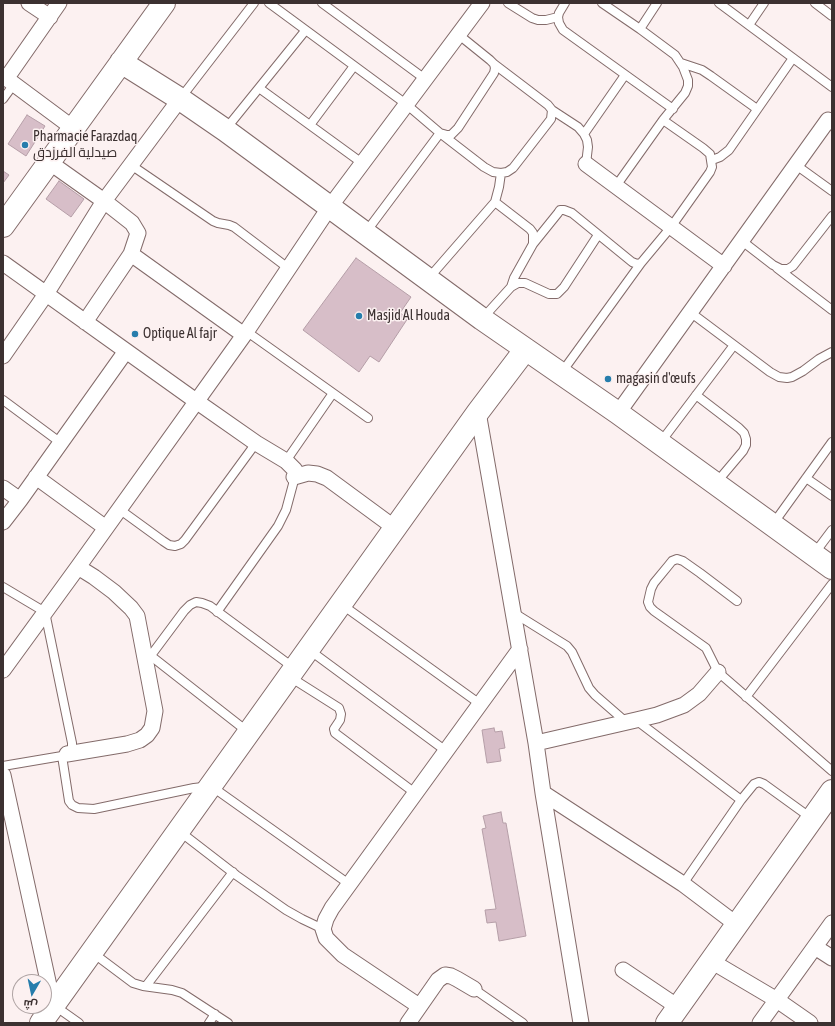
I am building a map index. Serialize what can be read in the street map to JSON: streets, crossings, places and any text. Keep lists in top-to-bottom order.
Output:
{
  "places": [
    "Pharmacie Farazdaq صيدلية الفرزدق",
    "Masjid Al Houda",
    "Optique Al fajr",
    "magasin d'œufs"
  ],
  "north": "bottom"
}
